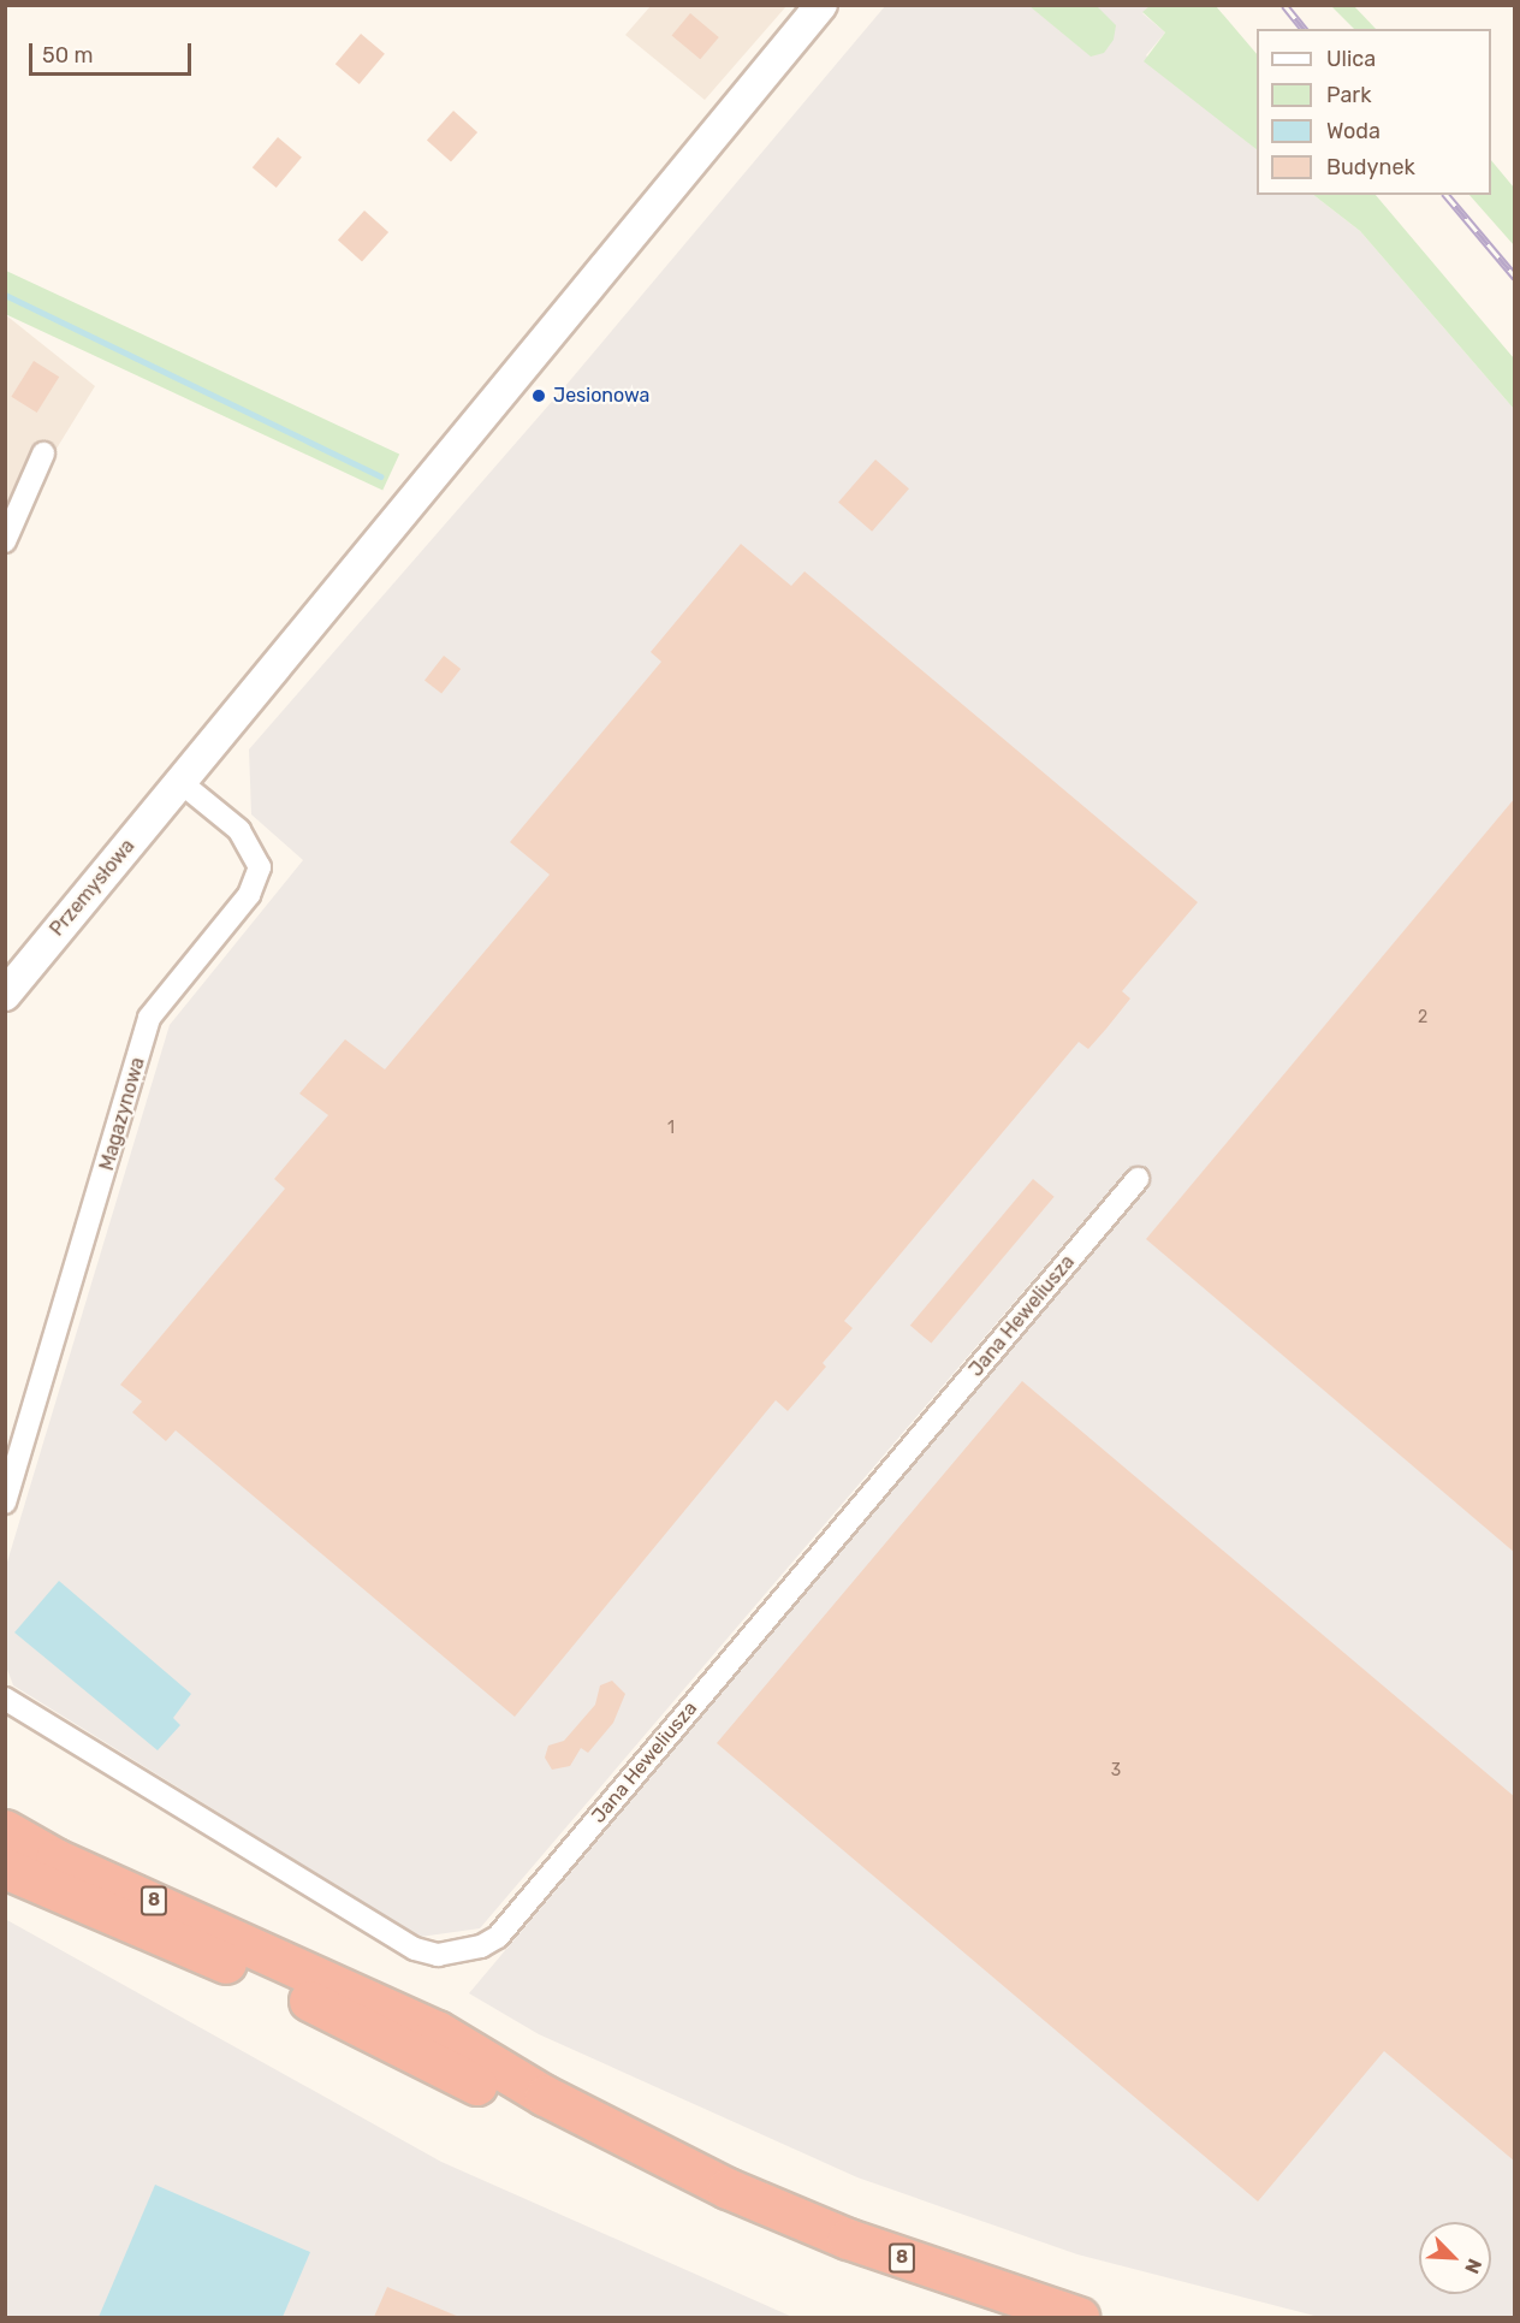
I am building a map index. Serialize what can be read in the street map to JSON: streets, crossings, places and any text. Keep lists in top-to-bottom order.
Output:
{
  "streets": {
    "highway": ["8"],
    "street": ["Przemysłowa", "Magazynowa", "Jana Heweliusza"]
  },
  "crossings": [
    ["Przemysłowa", "Magazynowa"]
  ],
  "places": ["Jesionowa"],
  "house_numbers": ["2", "1", "3"],
  "legend": [
    "Ulica",
    "Park",
    "Woda",
    "Budynek"
  ],
  "scale_bar": "50 m",
  "north": "bottom right"
}
